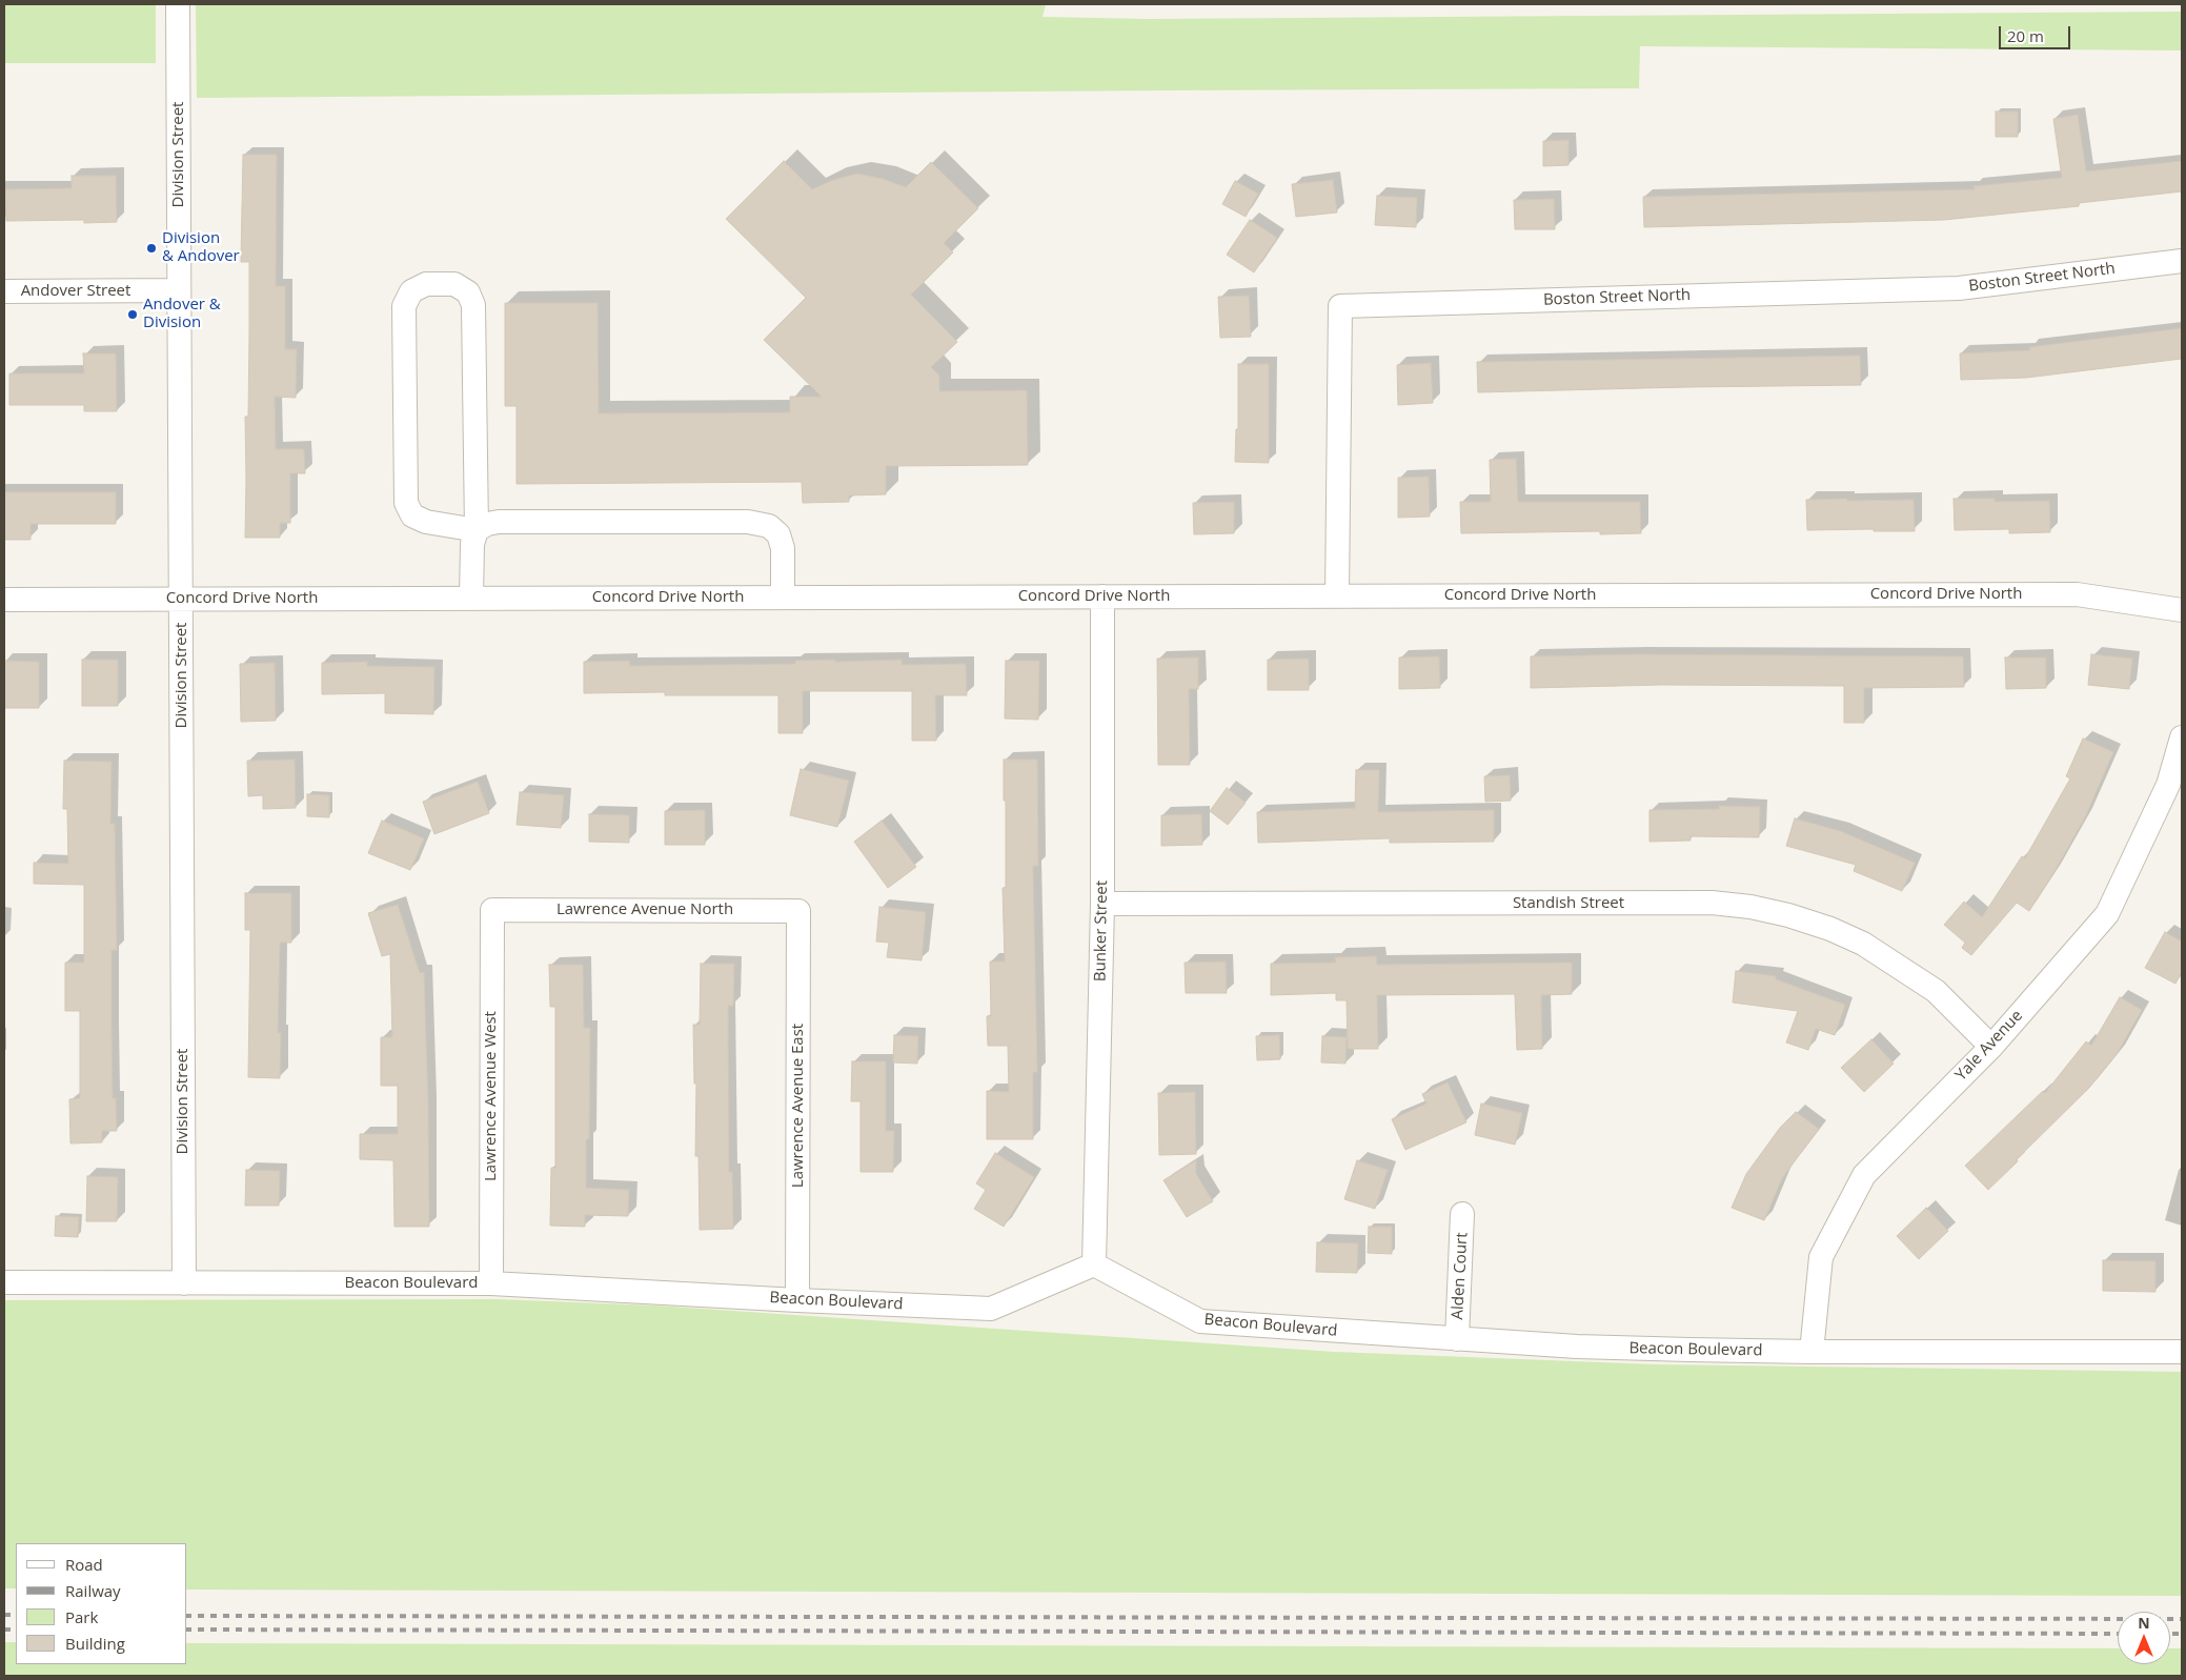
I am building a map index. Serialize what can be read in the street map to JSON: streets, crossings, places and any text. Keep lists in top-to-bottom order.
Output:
{
  "streets": {
    "street": [
      "Division Street",
      "Boston Street North",
      "Andover Street",
      "Concord Drive North",
      "Standish Street",
      "Lawrence Avenue North",
      "Bunker Street",
      "Yale Avenue",
      "Lawrence Avenue West",
      "Lawrence Avenue East",
      "Alden Court",
      "Beacon Boulevard"
    ]
  },
  "crossings": [
    ["Division Street", "Andover Street"],
    ["Division Street", "Concord Drive North"],
    ["Division Street", "Beacon Boulevard"],
    ["Boston Street North", "Concord Drive North"],
    ["Concord Drive North", "Bunker Street"],
    ["Standish Street", "Bunker Street"],
    ["Standish Street", "Yale Avenue"],
    ["Lawrence Avenue North", "Lawrence Avenue West"],
    ["Lawrence Avenue North", "Lawrence Avenue East"],
    ["Bunker Street", "Beacon Boulevard"],
    ["Yale Avenue", "Beacon Boulevard"],
    ["Lawrence Avenue West", "Beacon Boulevard"],
    ["Lawrence Avenue East", "Beacon Boulevard"],
    ["Alden Court", "Beacon Boulevard"]
  ],
  "places": ["Division & Andover", "Andover & Division"],
  "legend": [
    "Road",
    "Railway",
    "Park",
    "Building"
  ],
  "scale_bar": "20 m",
  "north": "top"
}
